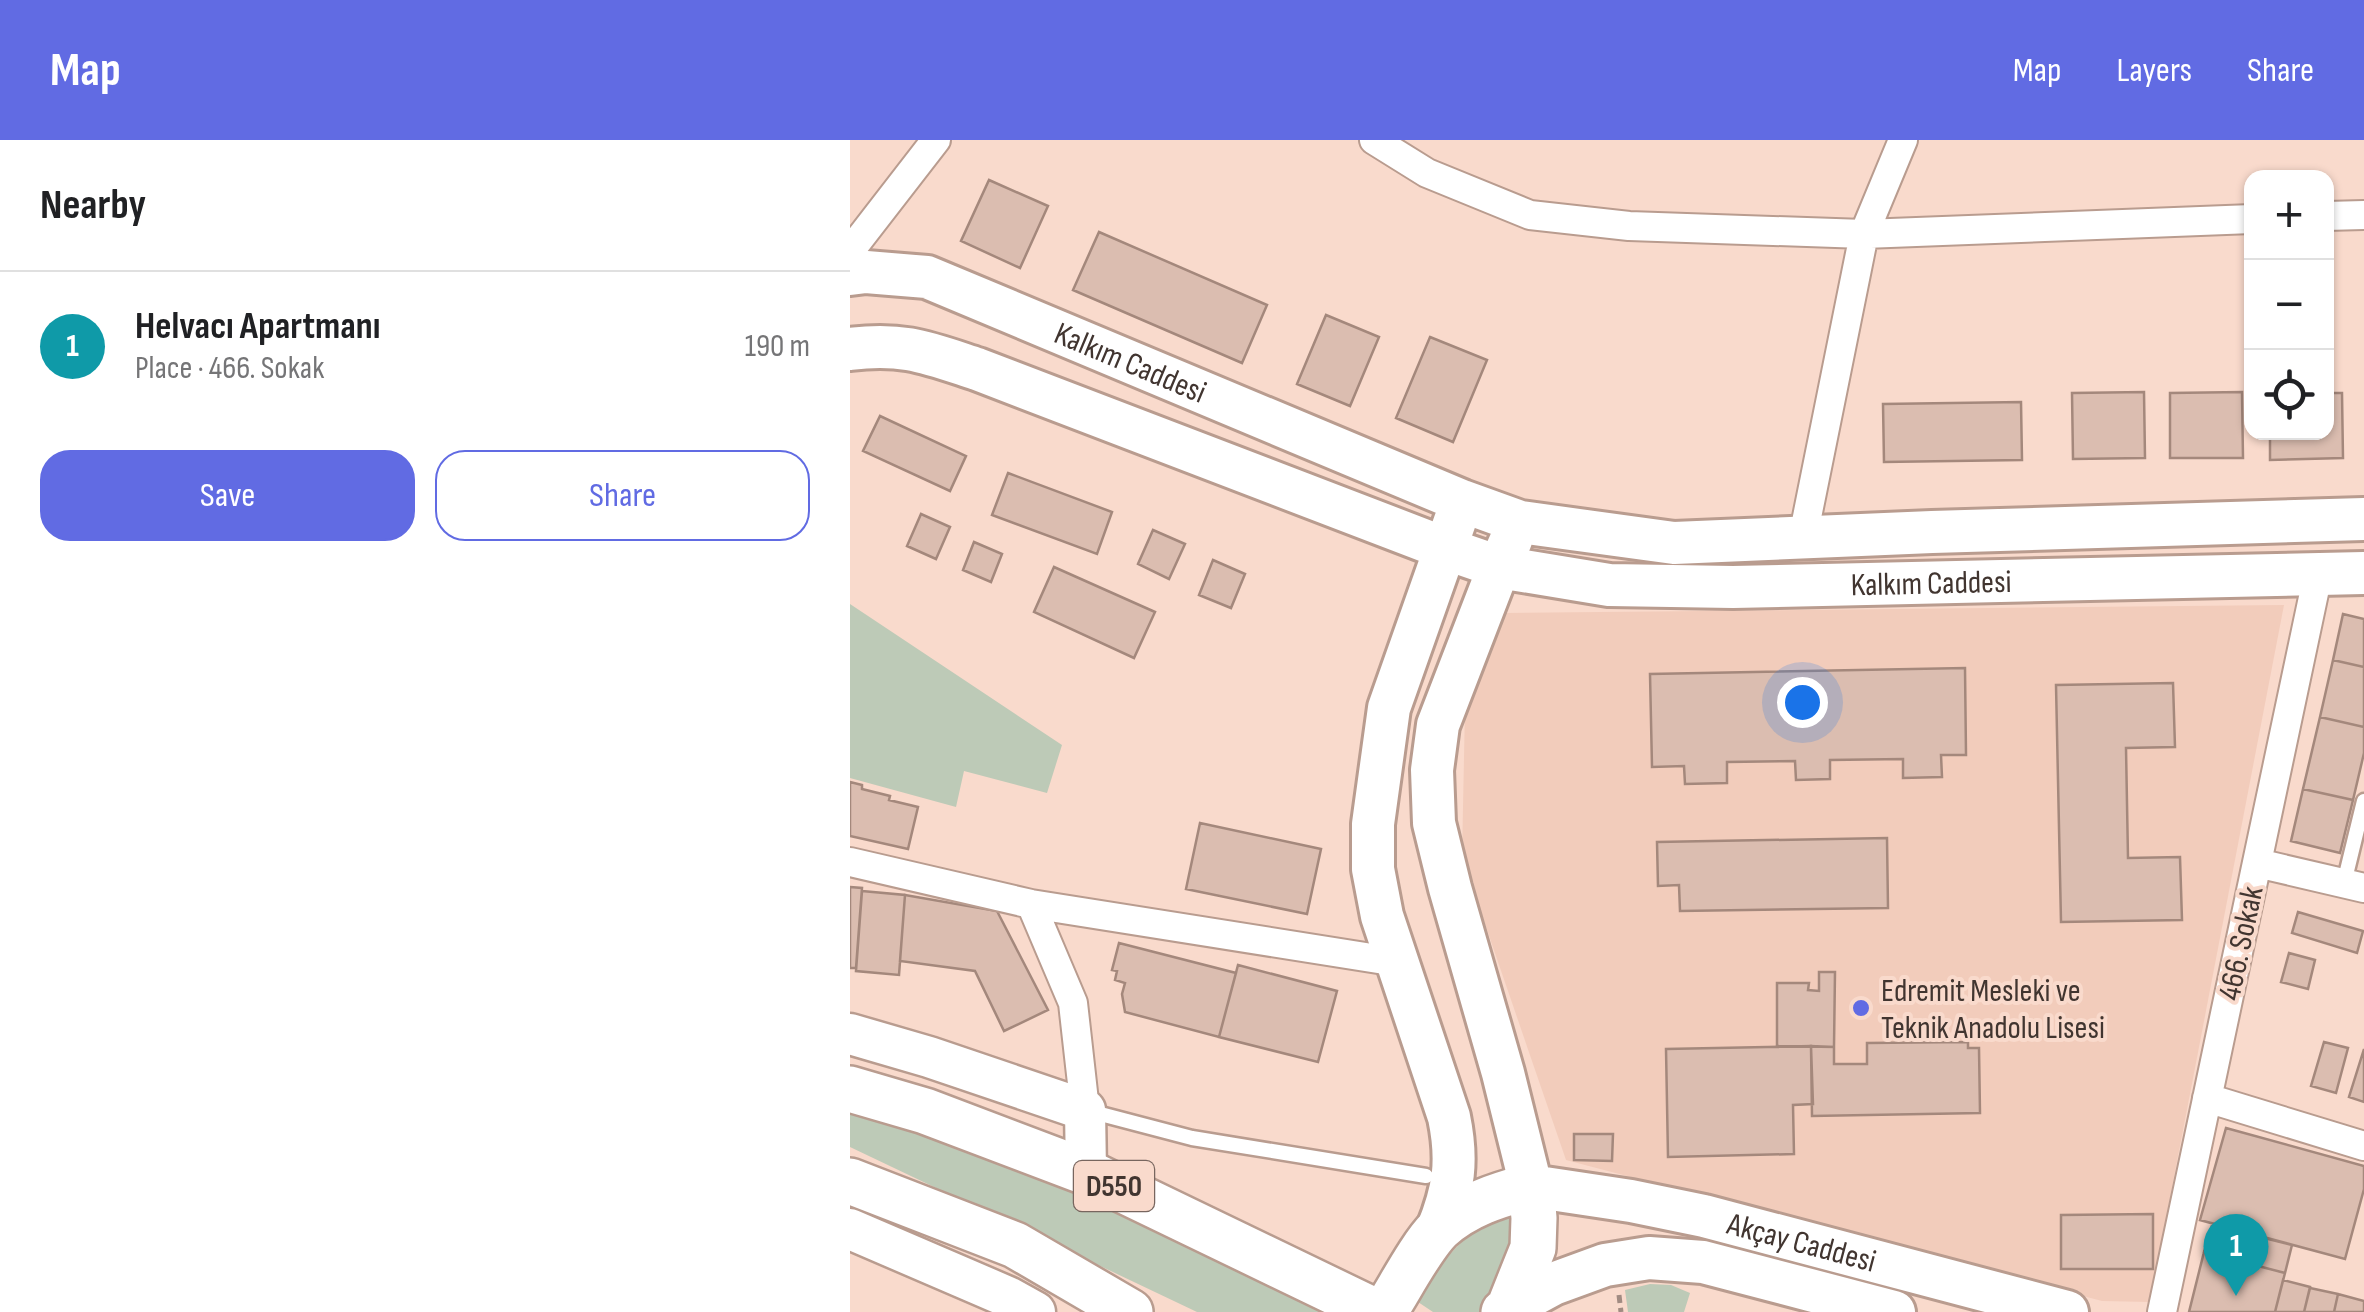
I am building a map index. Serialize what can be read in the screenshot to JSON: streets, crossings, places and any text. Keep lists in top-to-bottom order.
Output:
{
  "streets": {
    "highway": ["D550"],
    "main road": ["Kalkım Caddesi", "Akçay Caddesi"],
    "street": ["466. Sokak"]
  },
  "crossings": [
    ["Kalkım Caddesi", "466. Sokak"]
  ],
  "places": ["Edremit Mesleki ve Teknik Anadolu Lisesi"],
  "page": {
    "header": "Map",
    "nav": ["Map", "Layers", "Share"],
    "heading": "Nearby",
    "map_buttons": ["+", "−"],
    "list": [
      {
        "mark": "1",
        "name": "Helvacı Apartmanı",
        "note": "Place · 466. Sokak",
        "value": "190 m"
      }
    ],
    "buttons": ["Save", "Share"],
    "pins": "1"
  }
}
